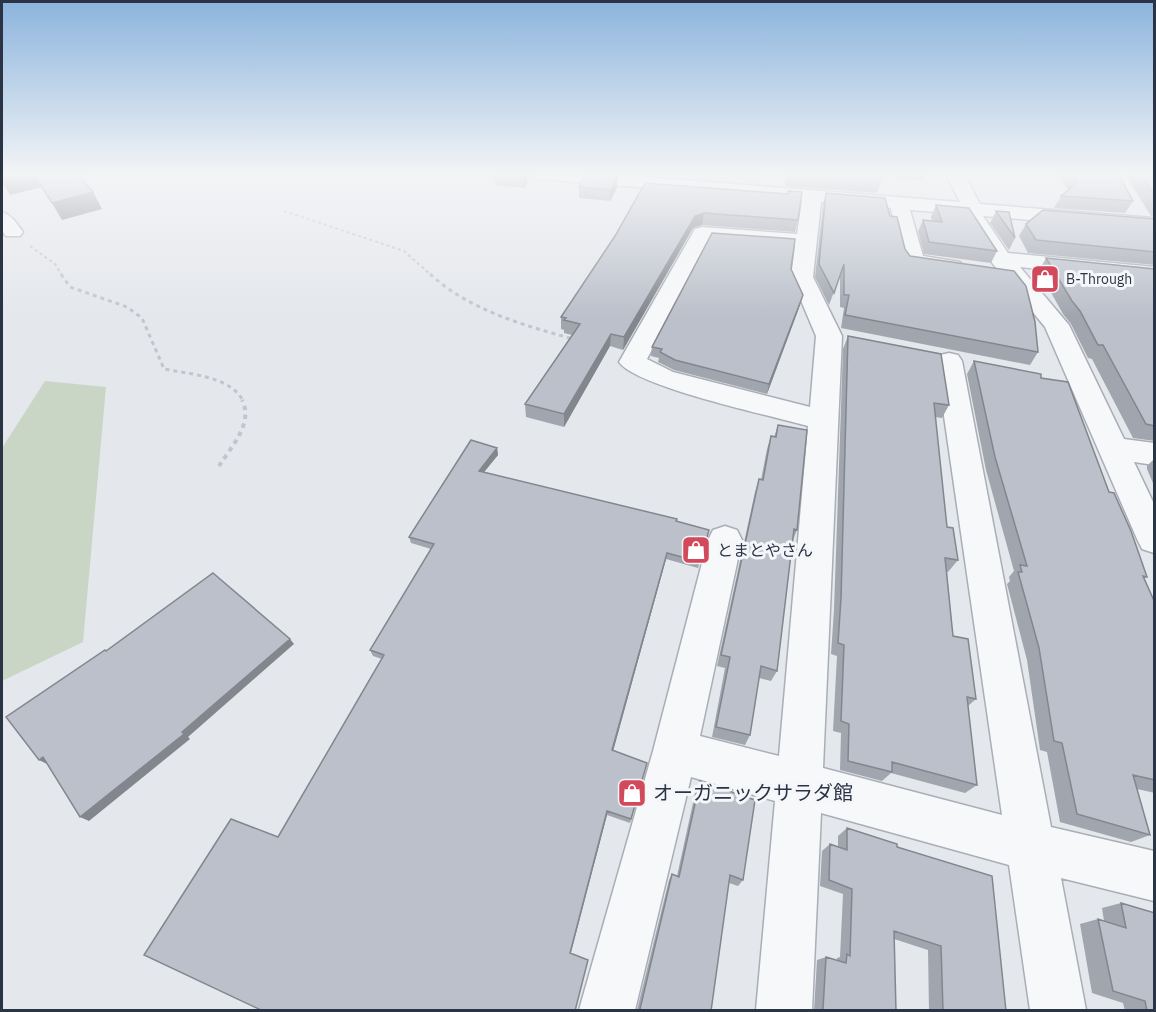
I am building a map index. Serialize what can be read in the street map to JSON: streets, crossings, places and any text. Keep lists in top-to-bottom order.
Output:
{
  "places": {
    "shop": ["B-Through", "とまとやさん", "オーガニックサラダ館"]
  }
}
